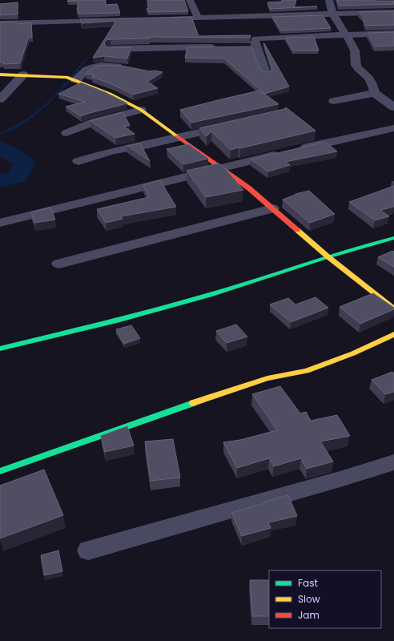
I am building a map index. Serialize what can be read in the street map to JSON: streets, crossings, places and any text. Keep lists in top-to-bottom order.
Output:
{
  "legend": ["Fast", "Slow", "Jam"]
}
